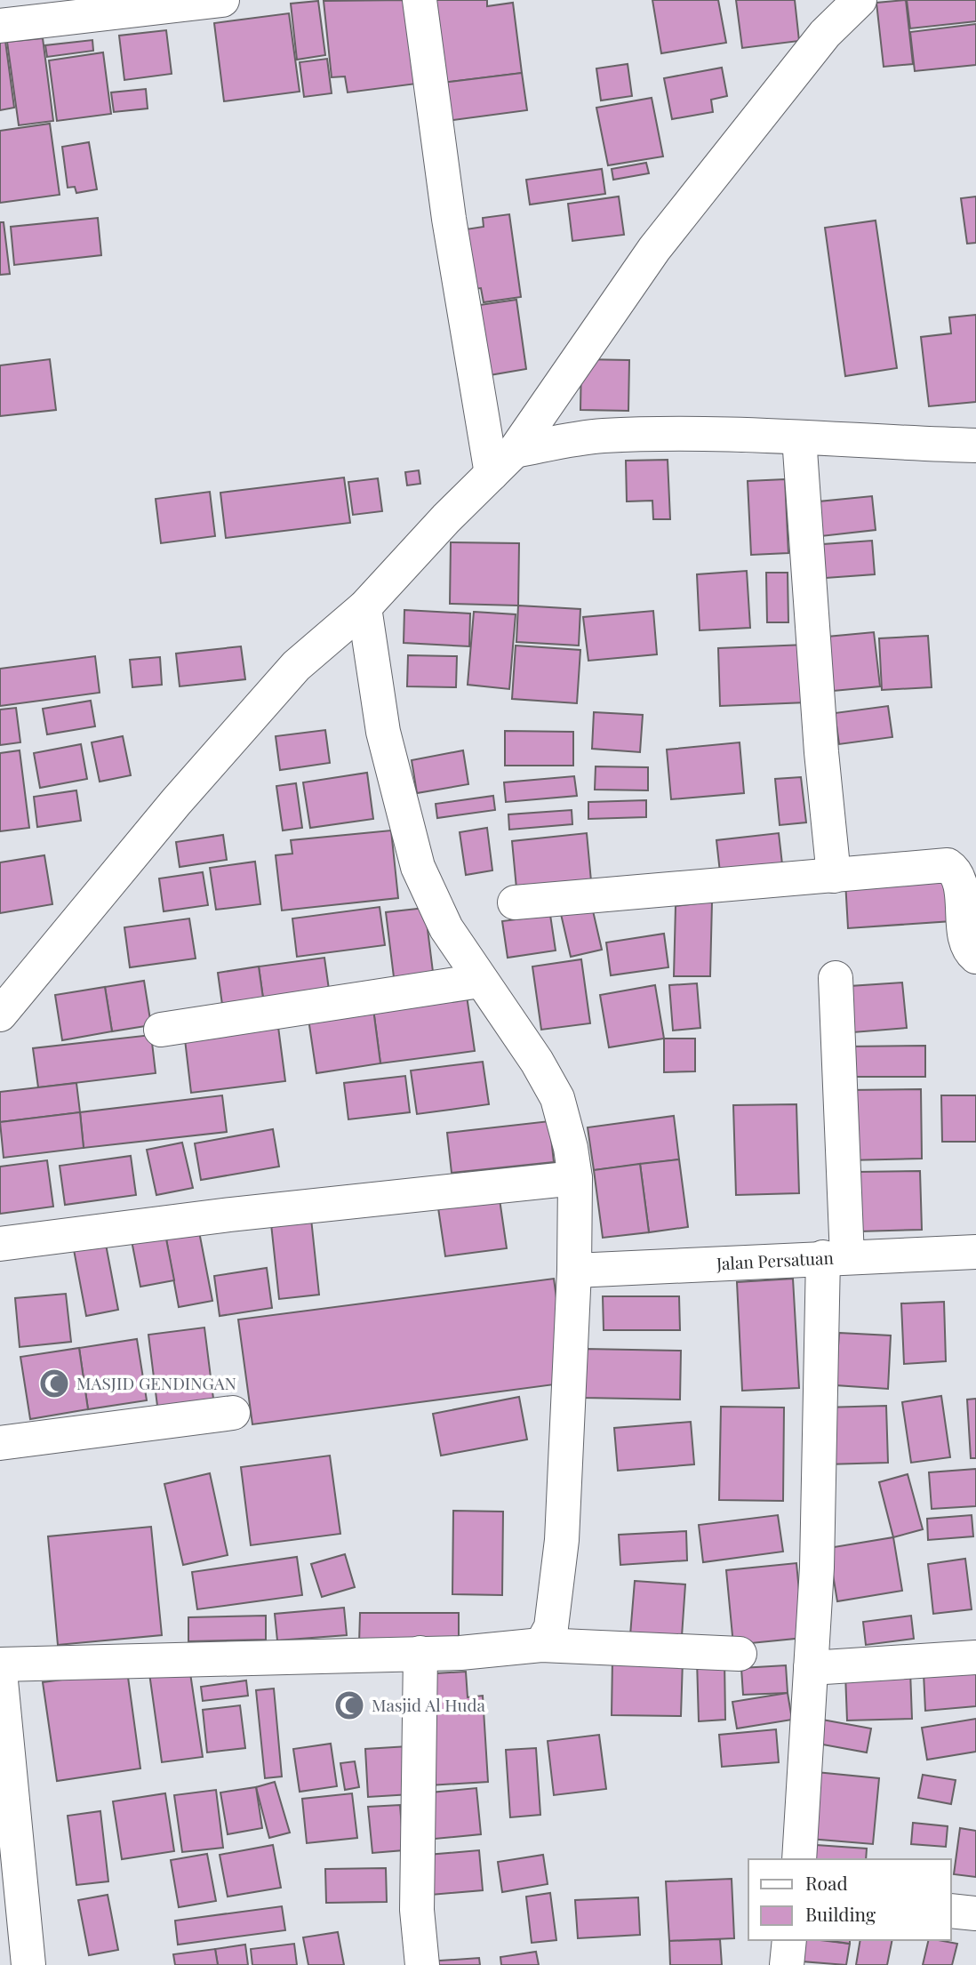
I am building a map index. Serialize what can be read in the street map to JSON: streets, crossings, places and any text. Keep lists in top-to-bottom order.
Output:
{
  "streets": {
    "street": ["Jalan Persatuan"]
  },
  "places": {
    "mosque": ["MASJID GENDINGAN", "Masjid Al Huda"]
  },
  "legend": ["Road", "Building"]
}
